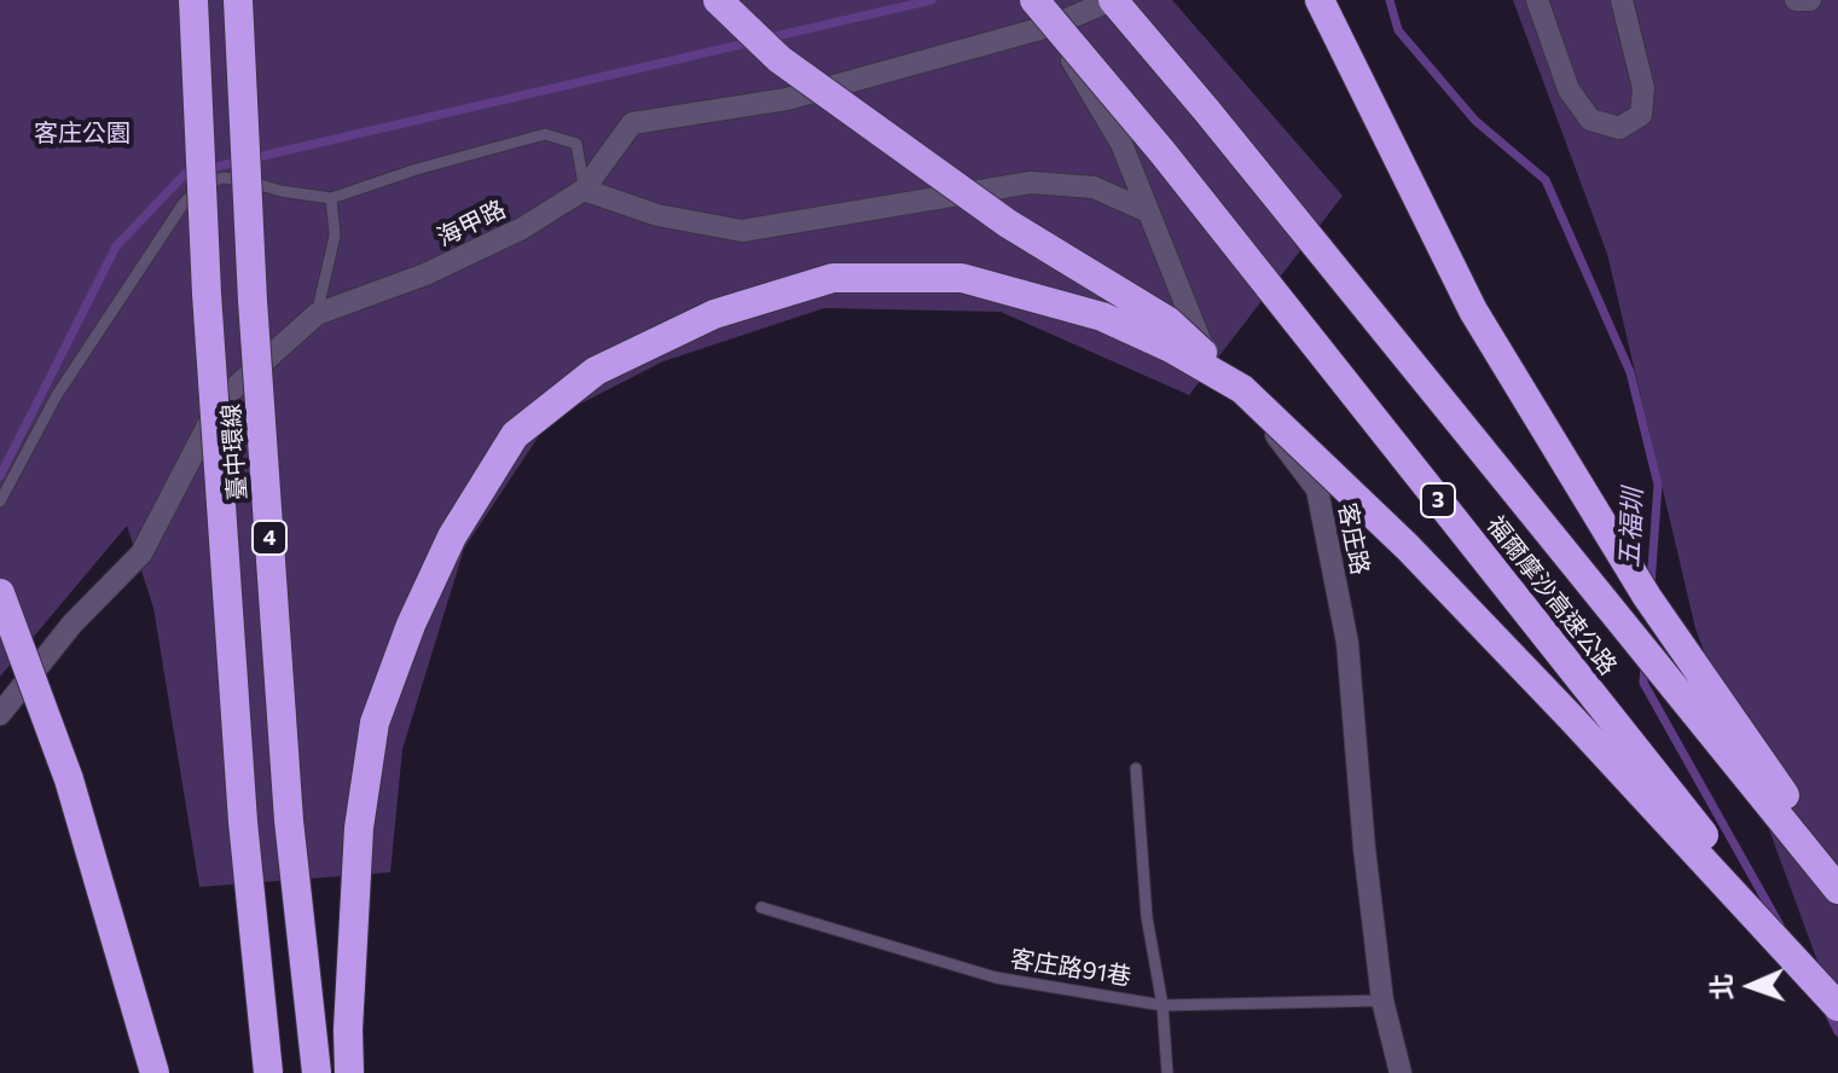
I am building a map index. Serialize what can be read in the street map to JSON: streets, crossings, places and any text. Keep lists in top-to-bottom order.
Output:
{
  "streets": {
    "highway": [
      "臺中環線",
      "3",
      "4",
      "福爾摩沙高速公路"
    ],
    "street": ["海甲路", "客庄路"],
    "lane": ["客庄路91巷"]
  },
  "crossings": [
    ["海甲路", "客庄路"],
    ["海甲路", "福爾摩沙高速公路"],
    ["客庄路", "客庄路91巷"]
  ],
  "water": ["五福圳"],
  "parks": ["客庄公園"],
  "north": "left"
}
